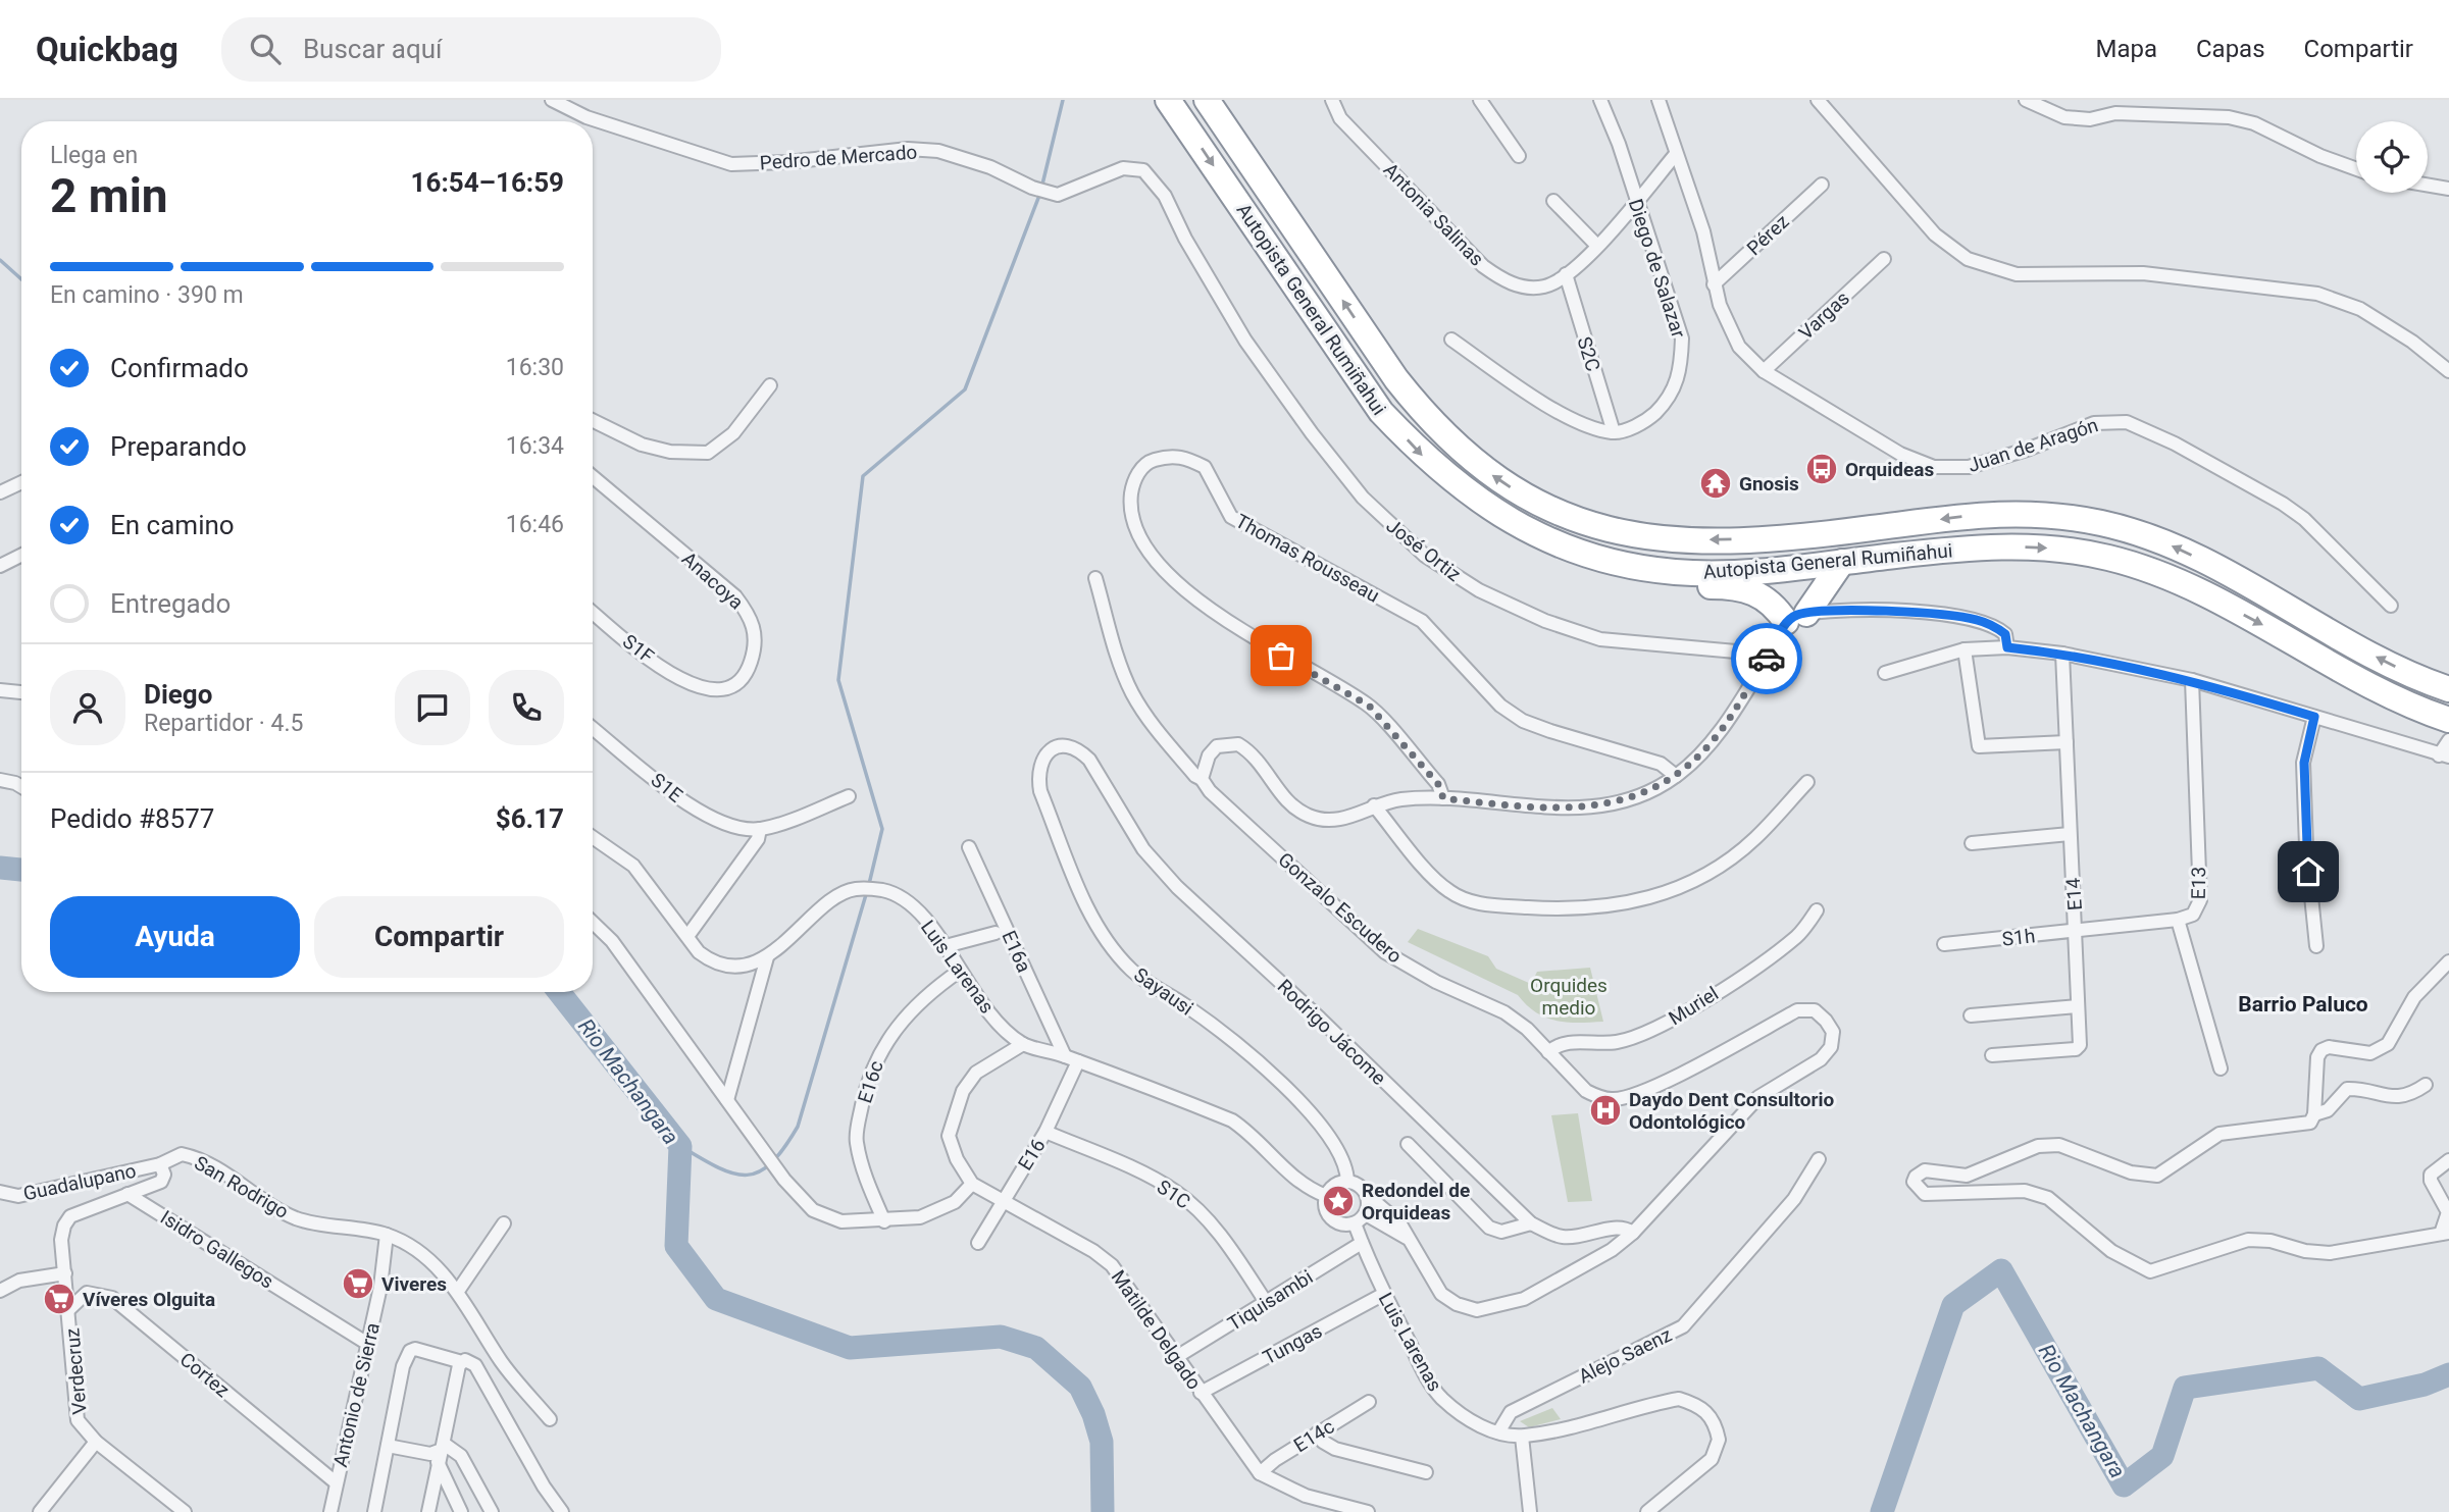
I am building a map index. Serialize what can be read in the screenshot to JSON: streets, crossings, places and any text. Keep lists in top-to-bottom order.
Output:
{
  "streets": {
    "highway": ["Autopista General Rumiñahui"],
    "street": [
      "Pedro de Mercado",
      "Antonia Salinas",
      "Pérez",
      "Diego de Salazar",
      "Vargas",
      "S2C",
      "Juan de Aragón",
      "José Ortiz",
      "Thomas Rousseau",
      "Anacoya",
      "S1F",
      "S1E",
      "E13",
      "E14",
      "Gonzalo Escudero",
      "S1h",
      "E16a",
      "Luis Larenas",
      "Sayausi",
      "Muriel",
      "Rodrigo Jácome",
      "E16c",
      "E16",
      "Guadalupano",
      "San Rodrigo",
      "S1C",
      "Isidro Gallegos",
      "Tiquisambi",
      "Matilde Delgado",
      "Tungas",
      "Alejo Saenz",
      "Verdecruz",
      "Cortez",
      "Antonio de Sierra",
      "E14c"
    ]
  },
  "crossings": [
    ["Pedro de Mercado", "José Ortiz"],
    ["Antonia Salinas", "Diego de Salazar"],
    ["Antonia Salinas", "S2C"],
    ["Antonia Salinas", "Juan de Aragón"],
    ["Pérez", "Juan de Aragón"],
    ["Diego de Salazar", "S2C"],
    ["Vargas", "Juan de Aragón"],
    ["Anacoya", "S1F"],
    ["E13", "S1h"],
    ["E14", "S1h"],
    ["Gonzalo Escudero", "Luis Larenas"],
    ["Gonzalo Escudero", "Sayausi"],
    ["Gonzalo Escudero", "Muriel"],
    ["Gonzalo Escudero", "Rodrigo Jácome"],
    ["E16a", "Luis Larenas"],
    ["Luis Larenas", "Sayausi"],
    ["Luis Larenas", "E16c"],
    ["Luis Larenas", "E16"],
    ["Luis Larenas", "Tiquisambi"],
    ["Luis Larenas", "Tungas"],
    ["Luis Larenas", "Alejo Saenz"],
    ["Sayausi", "Rodrigo Jácome"],
    ["E16", "S1C"],
    ["E16", "Matilde Delgado"],
    ["Guadalupano", "San Rodrigo"],
    ["San Rodrigo", "Isidro Gallegos"],
    ["San Rodrigo", "Verdecruz"],
    ["San Rodrigo", "Antonio de Sierra"],
    ["S1C", "Tiquisambi"],
    ["Isidro Gallegos", "Verdecruz"],
    ["Isidro Gallegos", "Antonio de Sierra"],
    ["Tiquisambi", "Matilde Delgado"],
    ["Matilde Delgado", "Tungas"],
    ["Matilde Delgado", "E14c"],
    ["Verdecruz", "Cortez"],
    ["Cortez", "Antonio de Sierra"]
  ],
  "districts": ["Barrio Paluco"],
  "water": ["Rio Machangara"],
  "parks": ["Orquides medio"],
  "places": {
    "bus stop": ["Orquideas"],
    "temple": ["Gnosis"],
    "hospital": ["Daydo Dent Consultorio Odontológico"],
    "place": ["Redondel de Orquideas"],
    "supermarket": ["Viveres", "Víveres Olguita"]
  },
  "page": {
    "header": "Quickbag",
    "search": "Buscar aquí",
    "nav": ["Mapa", "Capas", "Compartir"],
    "heading": ["2 min", "Llega en", "16:54–16:59"],
    "panel": [
      "Diego",
      "Repartidor · 4.5",
      "Pedido #8577",
      "$6.17"
    ],
    "bar": "En camino · 390 m",
    "list": [
      ["Confirmado", "16:30"],
      ["Preparando", "16:34"],
      ["En camino", "16:46"],
      "Entregado"
    ],
    "buttons": ["Ayuda", "Compartir"]
  }
}
